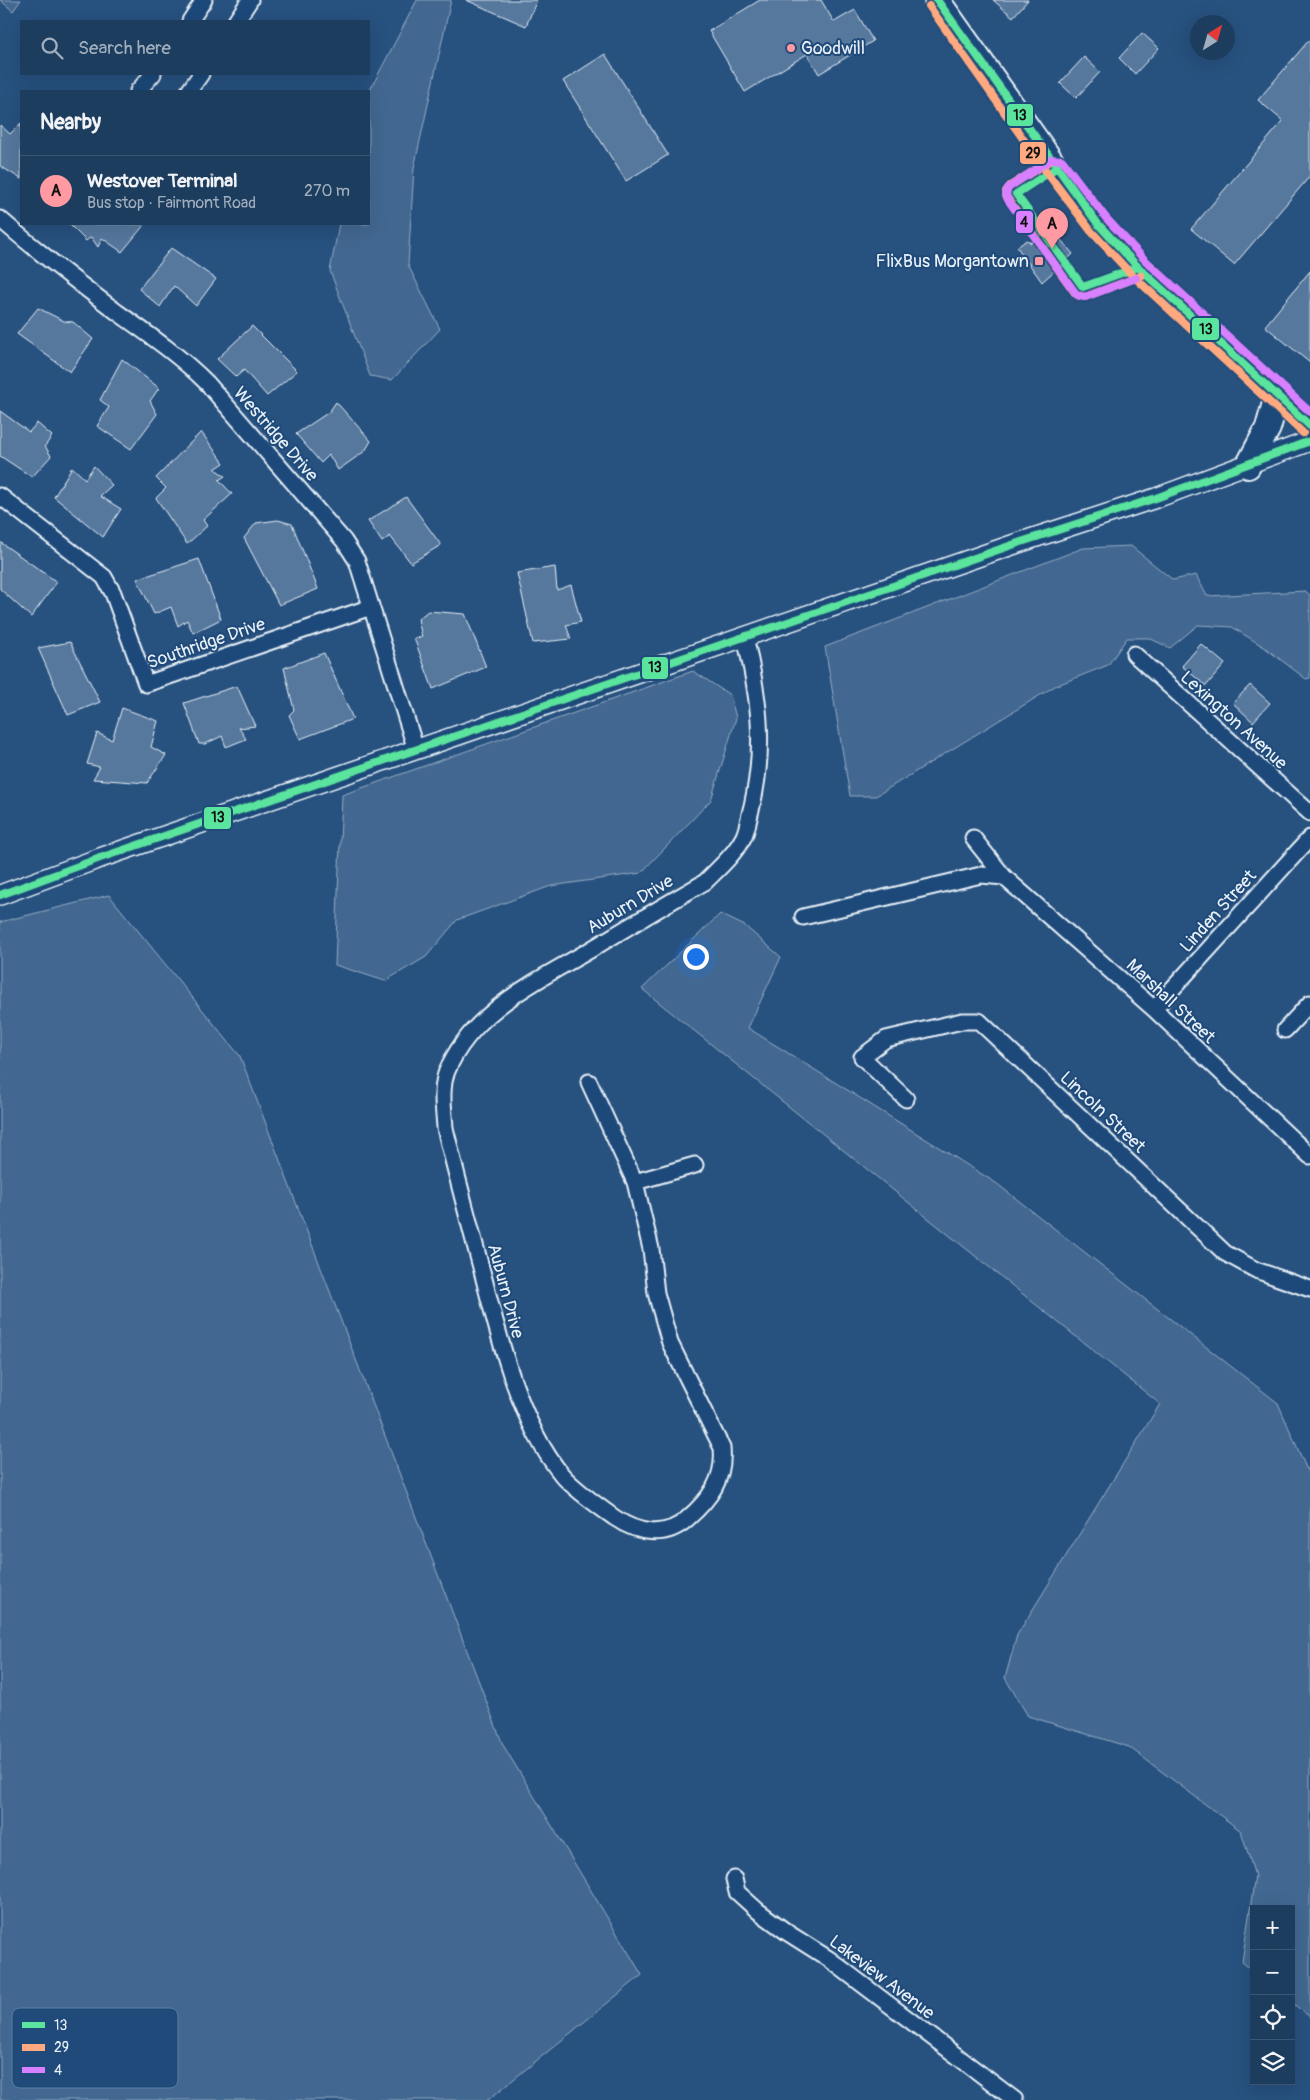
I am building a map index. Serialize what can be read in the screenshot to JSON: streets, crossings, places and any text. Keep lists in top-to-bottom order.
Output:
{
  "streets": {
    "street": [
      "Westridge Drive",
      "Southridge Drive",
      "Lexington Avenue",
      "Auburn Drive",
      "Linden Street",
      "Marshall Street",
      "Lincoln Street",
      "Lakeview Avenue"
    ]
  },
  "crossings": [
    ["Westridge Drive", "Southridge Drive"],
    ["Linden Street", "Marshall Street"]
  ],
  "places": {
    "other": ["Goodwill"],
    "transit": ["FlixBus Morgantown"]
  },
  "lines": ["transit line 13", "transit line 29", "transit line 4"],
  "legend": ["13", "29", "4"],
  "north": "top right",
  "page": {
    "search": "Search here",
    "heading": "Nearby",
    "list": [
      {
        "mark": "A",
        "name": "Westover Terminal",
        "note": "Bus stop · Fairmont Road",
        "value": "270 m"
      }
    ],
    "pins": "A",
    "map_buttons": ["+", "−"]
  }
}
